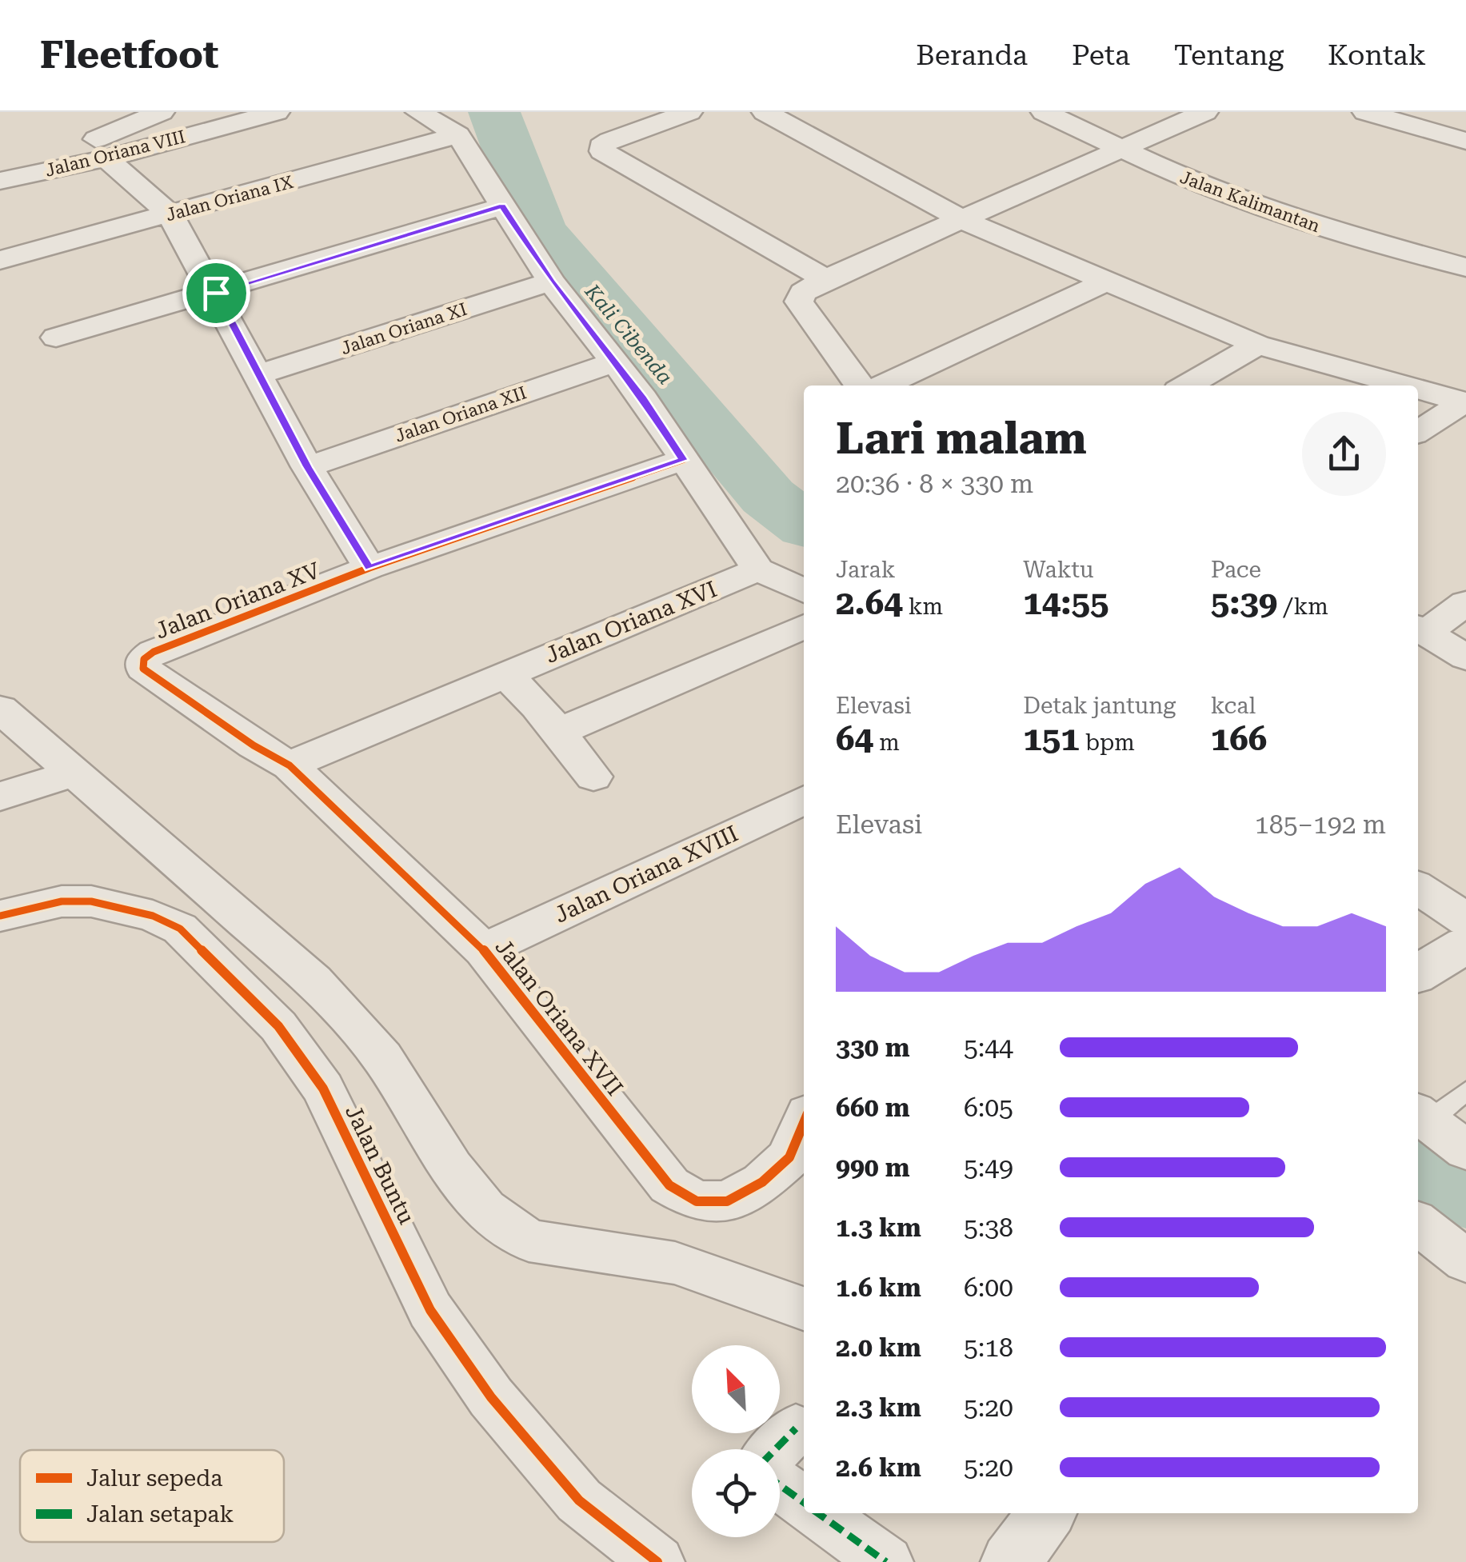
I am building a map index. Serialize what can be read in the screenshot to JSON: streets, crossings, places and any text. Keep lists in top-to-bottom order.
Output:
{
  "streets": {
    "street": [
      "Jalan Oriana VIII",
      "Jalan Oriana IX",
      "Jalan Kalimantan",
      "Jalan Oriana XI",
      "Jalan Oriana XII",
      "Jalan Oriana XV",
      "Jalan Oriana XVI",
      "Jalan Oriana XVIII",
      "Jalan Oriana XVII",
      "Jalan Buntu"
    ]
  },
  "crossings": [
    ["Jalan Oriana XV", "Jalan Oriana XVII"],
    ["Jalan Oriana XVI", "Jalan Oriana XVII"],
    ["Jalan Oriana XVIII", "Jalan Oriana XVII"]
  ],
  "water": ["Kali Cibenda"],
  "legend": ["Jalur sepeda", "Jalan setapak"],
  "north": "top left",
  "page": {
    "header": "Fleetfoot",
    "nav": [
      "Beranda",
      "Peta",
      "Tentang",
      "Kontak"
    ],
    "heading": ["Lari malam", "20:36 · 8 × 330 m"],
    "stats": [
      ["Jarak", "2.64 km"],
      ["Waktu", "14:55"],
      ["Pace", "5:39 /km"],
      ["Elevasi", "64 m"],
      ["Detak jantung", "151 bpm"],
      ["kcal", "166"]
    ],
    "chart": ["Elevasi", "185–192 m"],
    "list": [
      {
        "name": "330 m",
        "note": "5:44"
      },
      {
        "name": "660 m",
        "note": "6:05"
      },
      {
        "name": "990 m",
        "note": "5:49"
      },
      {
        "name": "1.3 km",
        "note": "5:38"
      },
      {
        "name": "1.6 km",
        "note": "6:00"
      },
      {
        "name": "2.0 km",
        "note": "5:18"
      },
      {
        "name": "2.3 km",
        "note": "5:20"
      },
      {
        "name": "2.6 km",
        "note": "5:20"
      }
    ]
  }
}
